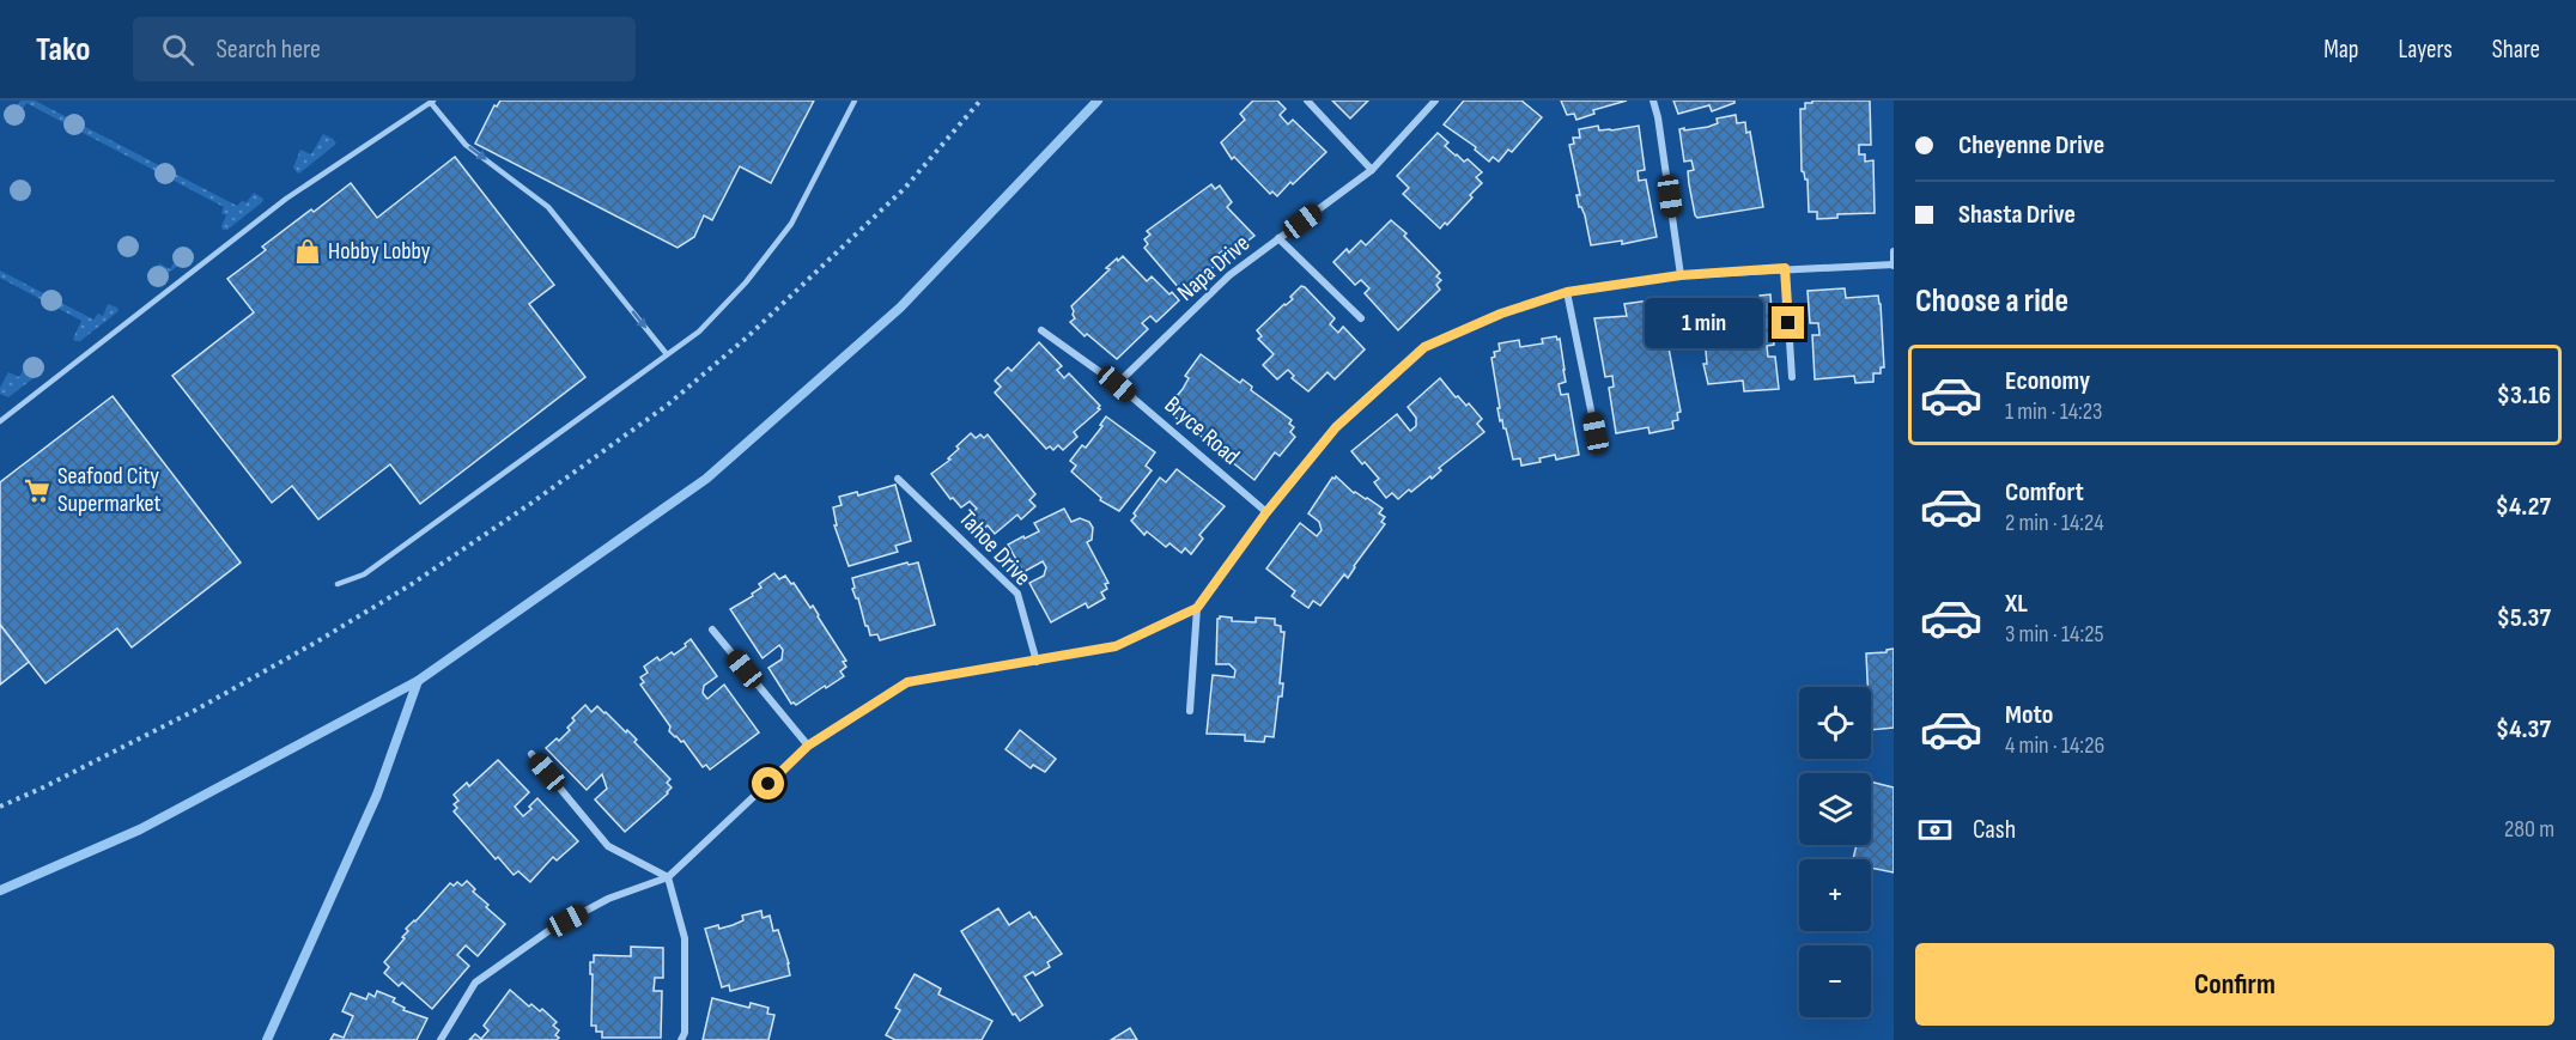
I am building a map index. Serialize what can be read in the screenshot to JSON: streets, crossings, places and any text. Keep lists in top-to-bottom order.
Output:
{
  "streets": {
    "street": ["Napa Drive", "Bryce Road", "Tahoe Drive"]
  },
  "crossings": [
    ["Napa Drive", "Bryce Road"]
  ],
  "places": {
    "shop": ["Hobby Lobby"],
    "supermarket": ["Seafood City Supermarket"]
  },
  "page": {
    "header": "Tako",
    "search": "Search here",
    "nav": ["Map", "Layers", "Share"],
    "banner": ["Cheyenne Drive", "Shasta Drive"],
    "heading": "Choose a ride",
    "bubble": "1 min",
    "list": [
      {
        "name": "Economy",
        "note": "1 min · 14:23",
        "value": "$3.16"
      },
      {
        "name": "Comfort",
        "note": "2 min · 14:24",
        "value": "$4.27"
      },
      {
        "name": "XL",
        "note": "3 min · 14:25",
        "value": "$5.37"
      },
      {
        "name": "Moto",
        "note": "4 min · 14:26",
        "value": "$4.37"
      }
    ],
    "map_buttons": ["+", "−"],
    "pay": ["Cash", "280 m"],
    "buttons": "Confirm"
  }
}
